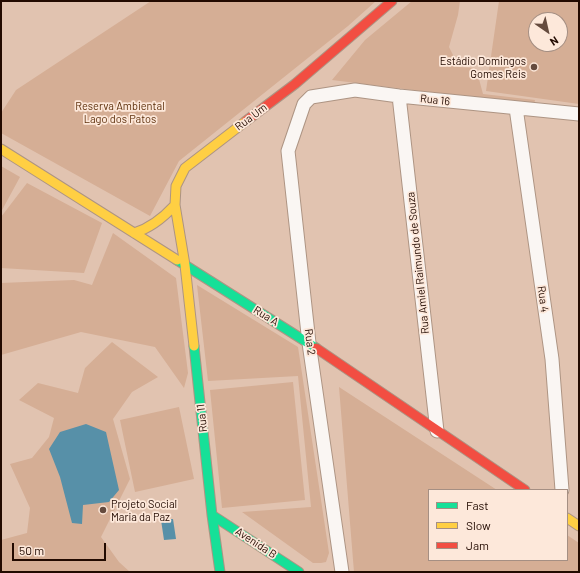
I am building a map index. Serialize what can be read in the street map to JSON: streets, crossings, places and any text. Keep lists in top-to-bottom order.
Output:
{
  "streets": {
    "street": [
      "Rua 16",
      "Rua Um",
      "Rua Amiel Raimundo de Souza",
      "Rua 4",
      "Rua A",
      "Rua 2",
      "Rua 11",
      "Avenida B"
    ]
  },
  "crossings": [
    ["Rua 16", "Rua Amiel Raimundo de Souza"],
    ["Rua 16", "Rua 4"],
    ["Rua 16", "Rua 2"],
    ["Rua Um", "Rua A"],
    ["Rua Um", "Rua 11"],
    ["Rua Amiel Raimundo de Souza", "Rua A"],
    ["Rua A", "Rua 2"],
    ["Rua A", "Rua 11"],
    ["Rua 11", "Avenida B"]
  ],
  "parks": ["Reserva Ambiental Lago dos Patos"],
  "places": ["Estádio Domingos Gomes Reis", "Projeto Social Maria da Paz"],
  "legend": ["Fast", "Slow", "Jam"],
  "scale_bar": "50 m",
  "north": "bottom right"
}
